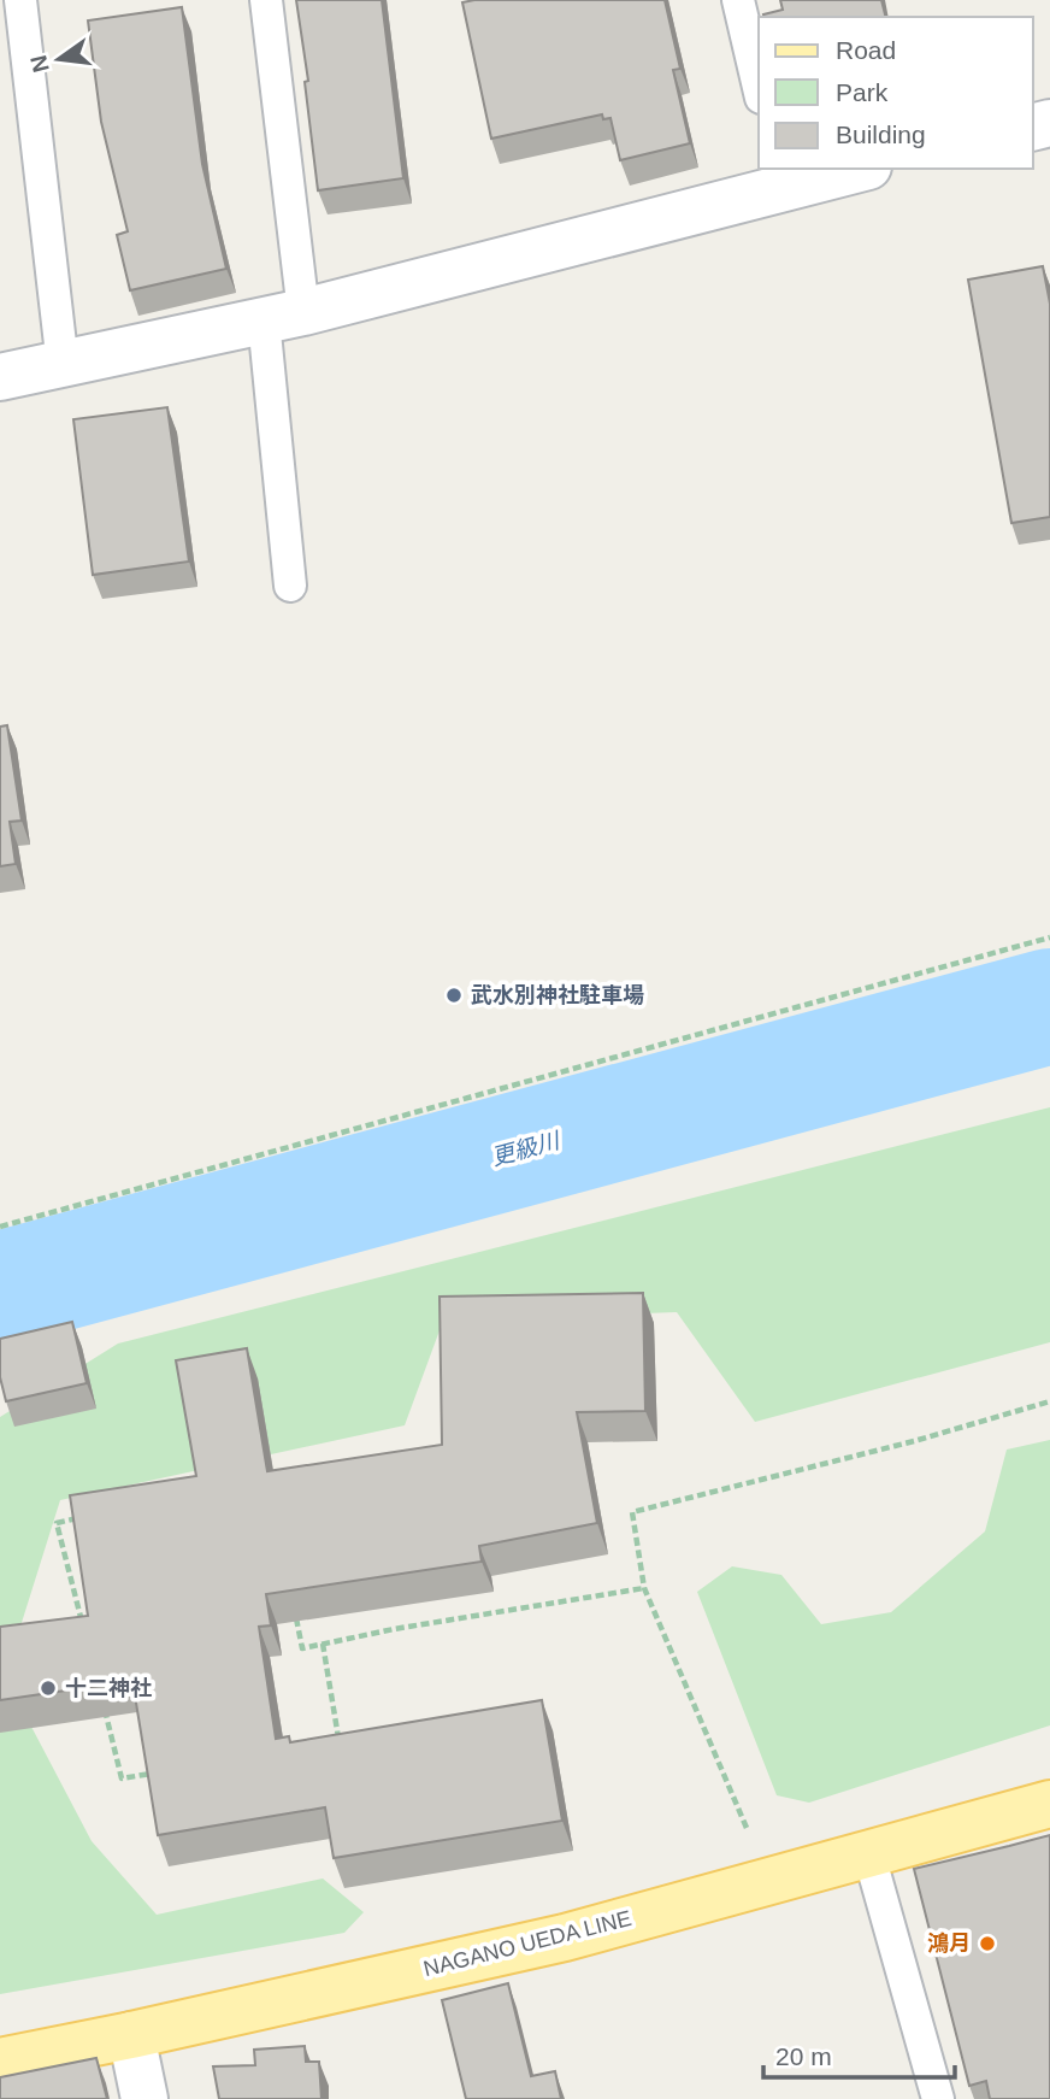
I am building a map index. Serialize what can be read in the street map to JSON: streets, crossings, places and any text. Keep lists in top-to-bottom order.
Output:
{
  "streets": {
    "main road": ["NAGANO UEDA LINE"]
  },
  "water": ["更級川"],
  "places": ["武水別神社駐車場", "十二神社", "鴻月"],
  "legend": ["Road", "Park", "Building"],
  "scale_bar": "20 m",
  "north": "left"
}
